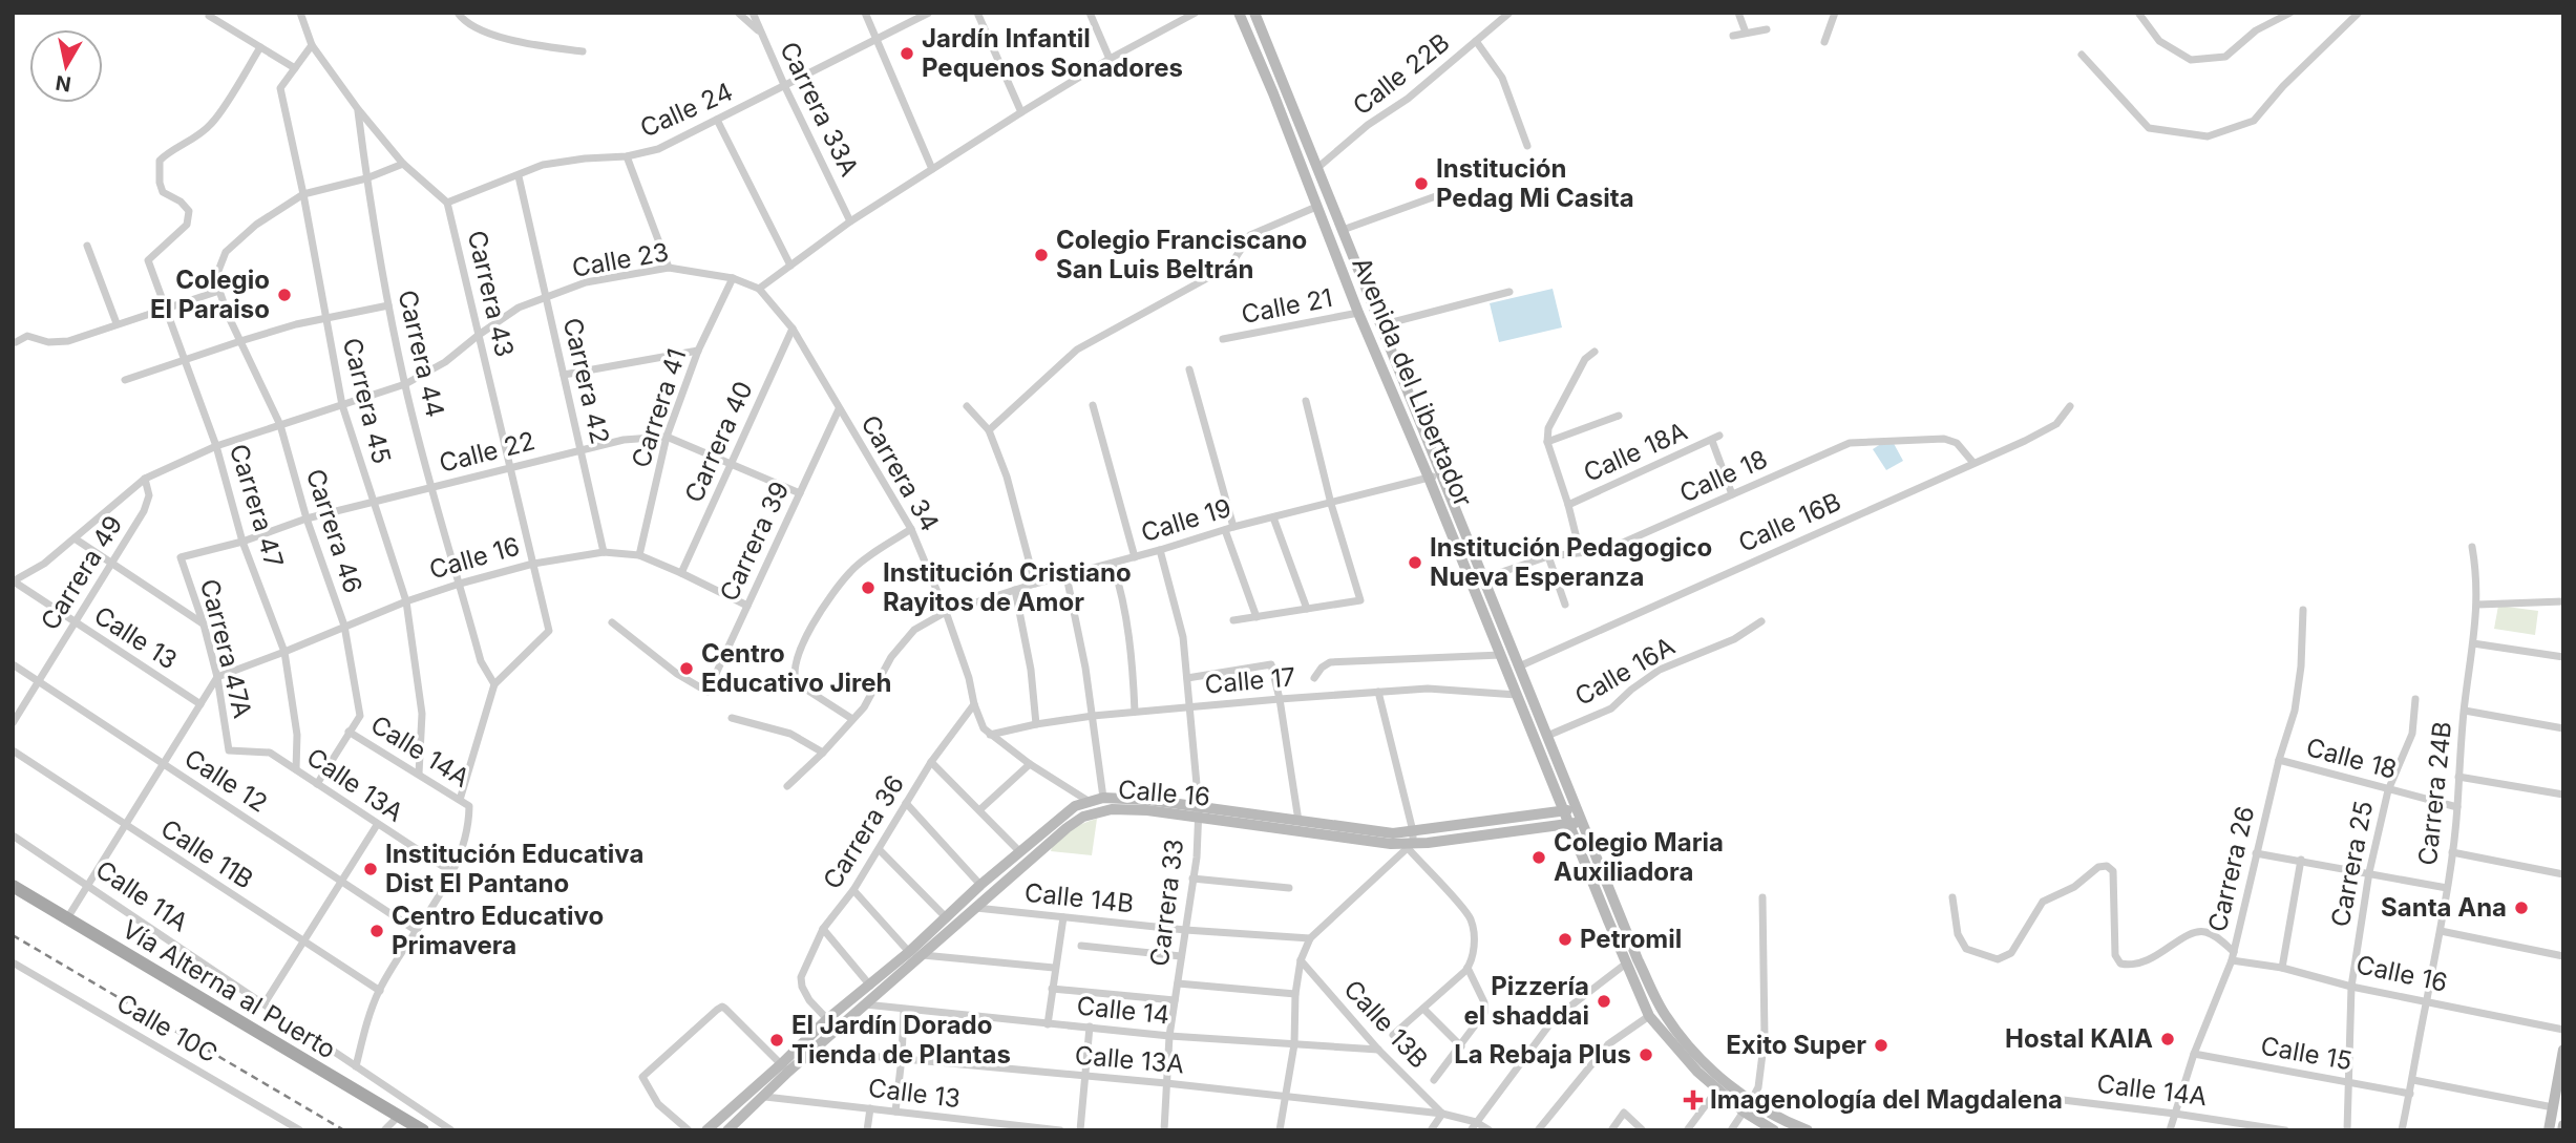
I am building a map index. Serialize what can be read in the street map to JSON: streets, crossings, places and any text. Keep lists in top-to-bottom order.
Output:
{
  "streets": {
    "main road": ["Avenida del Libertador", "Calle 16", "Vía Alterna al Puerto"],
    "street": [
      "Calle 22B",
      "Carrera 33A",
      "Calle 24",
      "Calle 23",
      "Carrera 43",
      "Calle 21",
      "Carrera 44",
      "Carrera 42",
      "Carrera 45",
      "Carrera 41",
      "Carrera 40",
      "Calle 22",
      "Calle 18A",
      "Carrera 34",
      "Calle 18",
      "Carrera 47",
      "Calle 19",
      "Calle 16B",
      "Carrera 46",
      "Carrera 39",
      "Carrera 49",
      "Calle 13",
      "Carrera 47A",
      "Calle 16A",
      "Calle 17",
      "Calle 14A",
      "Calle 12",
      "Calle 13A",
      "Carrera 24B",
      "Carrera 36",
      "Calle 11B",
      "Carrera 25",
      "Carrera 26",
      "Calle 11A",
      "Calle 14B",
      "Carrera 33",
      "Calle 14",
      "Calle 13B",
      "Calle 10C",
      "Calle 15"
    ]
  },
  "crossings": [
    ["Calle 22B", "Avenida del Libertador"],
    ["Carrera 33A", "Calle 24"],
    ["Calle 24", "Carrera 43"],
    ["Calle 24", "Carrera 42"],
    ["Calle 23", "Carrera 43"],
    ["Calle 23", "Carrera 44"],
    ["Calle 23", "Carrera 42"],
    ["Calle 23", "Carrera 45"],
    ["Calle 23", "Carrera 41"],
    ["Calle 23", "Carrera 34"],
    ["Calle 23", "Carrera 47"],
    ["Calle 23", "Carrera 46"],
    ["Calle 23", "Carrera 49"],
    ["Calle 23", "Calle 13"],
    ["Carrera 43", "Carrera 44"],
    ["Carrera 43", "Carrera 45"],
    ["Carrera 43", "Calle 22"],
    ["Carrera 43", "Calle 16"],
    ["Calle 21", "Avenida del Libertador"],
    ["Carrera 44", "Calle 22"],
    ["Carrera 44", "Calle 16"],
    ["Carrera 42", "Calle 22"],
    ["Carrera 42", "Calle 16"],
    ["Avenida del Libertador", "Calle 18"],
    ["Avenida del Libertador", "Calle 19"],
    ["Avenida del Libertador", "Calle 16B"],
    ["Avenida del Libertador", "Calle 16"],
    ["Avenida del Libertador", "Calle 16A"],
    ["Avenida del Libertador", "Calle 17"],
    ["Carrera 45", "Calle 22"],
    ["Carrera 45", "Calle 16"],
    ["Carrera 45", "Calle 14A"],
    ["Carrera 41", "Calle 22"],
    ["Carrera 41", "Calle 16"],
    ["Carrera 40", "Calle 22"],
    ["Carrera 40", "Carrera 34"],
    ["Carrera 40", "Calle 16"],
    ["Calle 22", "Carrera 47"],
    ["Calle 22", "Carrera 46"],
    ["Calle 22", "Carrera 39"],
    ["Calle 22", "Carrera 47A"],
    ["Calle 18A", "Calle 18"],
    ["Carrera 34", "Calle 19"],
    ["Carrera 34", "Carrera 39"],
    ["Carrera 34", "Calle 16"],
    ["Carrera 34", "Calle 17"],
    ["Carrera 34", "Carrera 36"],
    ["Calle 18", "Calle 16B"],
    ["Calle 18", "Carrera 24B"],
    ["Calle 18", "Carrera 25"],
    ["Calle 18", "Carrera 26"],
    ["Carrera 47", "Calle 16"],
    ["Carrera 47", "Calle 13A"],
    ["Calle 19", "Carrera 33"],
    ["Carrera 46", "Calle 16"],
    ["Carrera 46", "Calle 14A"],
    ["Carrera 46", "Calle 13A"],
    ["Carrera 39", "Calle 16"],
    ["Calle 16", "Calle 13"],
    ["Calle 16", "Carrera 47A"],
    ["Calle 16", "Calle 17"],
    ["Calle 16", "Calle 13A"],
    ["Calle 16", "Carrera 24B"],
    ["Calle 16", "Carrera 36"],
    ["Calle 16", "Carrera 25"],
    ["Calle 16", "Carrera 26"],
    ["Calle 16", "Calle 14B"],
    ["Calle 16", "Carrera 33"],
    ["Calle 16", "Calle 14"],
    ["Carrera 49", "Calle 13"],
    ["Carrera 49", "Calle 12"],
    ["Carrera 47A", "Calle 13A"],
    ["Calle 17", "Carrera 33"],
    ["Calle 14A", "Calle 13A"],
    ["Calle 14A", "Carrera 26"],
    ["Calle 13A", "Carrera 33"],
    ["Calle 13A", "Calle 13B"],
    ["Carrera 24B", "Calle 15"],
    ["Carrera 25", "Calle 15"],
    ["Carrera 26", "Calle 15"],
    ["Calle 14B", "Carrera 33"],
    ["Carrera 33", "Calle 14"],
    ["Calle 14", "Calle 13B"]
  ],
  "places": {
    "other": [
      "Jardín Infantil Pequenos Sonadores",
      "Institución Pedag Mi Casita",
      "Colegio Franciscano San Luis Beltrán",
      "Colegio El Paraiso",
      "Institución Pedagogico Nueva Esperanza",
      "Institución Cristiano Rayitos de Amor",
      "Centro Educativo Jireh",
      "Colegio Maria Auxiliadora",
      "Institución Educativa Dist El Pantano",
      "Santa Ana",
      "Centro Educativo Primavera",
      "Petromil",
      "Pizzería el shaddai",
      "Hostal KAIA",
      "El Jardín Dorado Tienda de Plantas",
      "Exito Super",
      "La Rebaja Plus"
    ],
    "health": ["Imagenología del Magdalena"]
  },
  "north": "bottom"
}
